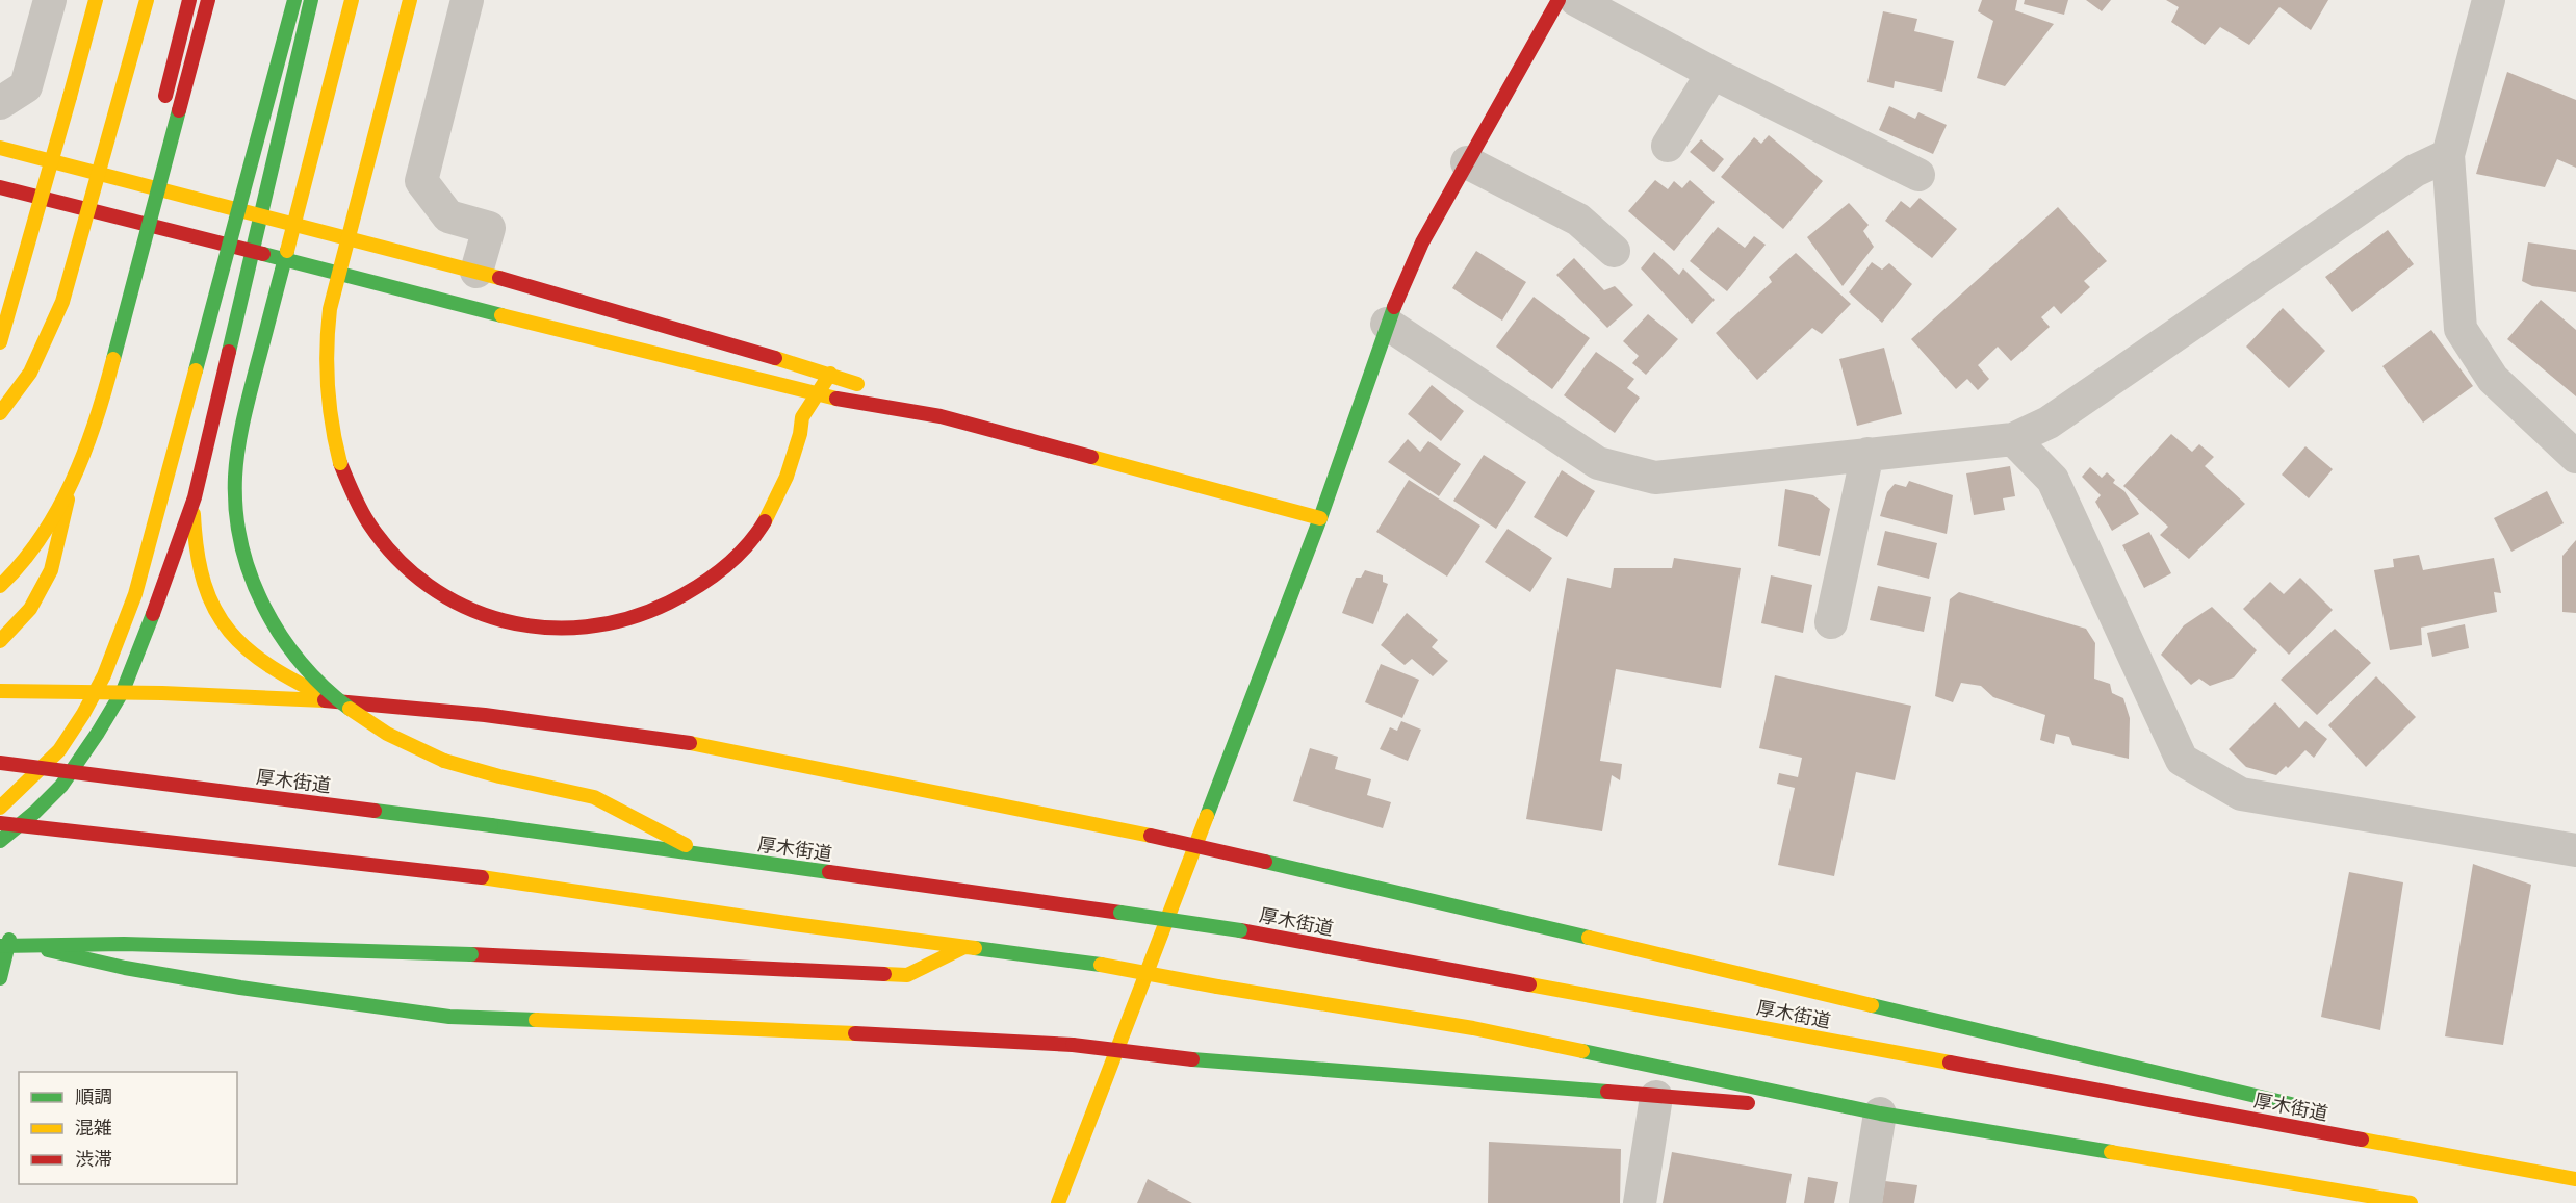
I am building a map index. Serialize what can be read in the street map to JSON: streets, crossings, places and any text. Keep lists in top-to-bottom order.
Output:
{
  "streets": {
    "main road": ["厚木街道"]
  },
  "legend": ["順調", "混雑", "渋滞"]
}
